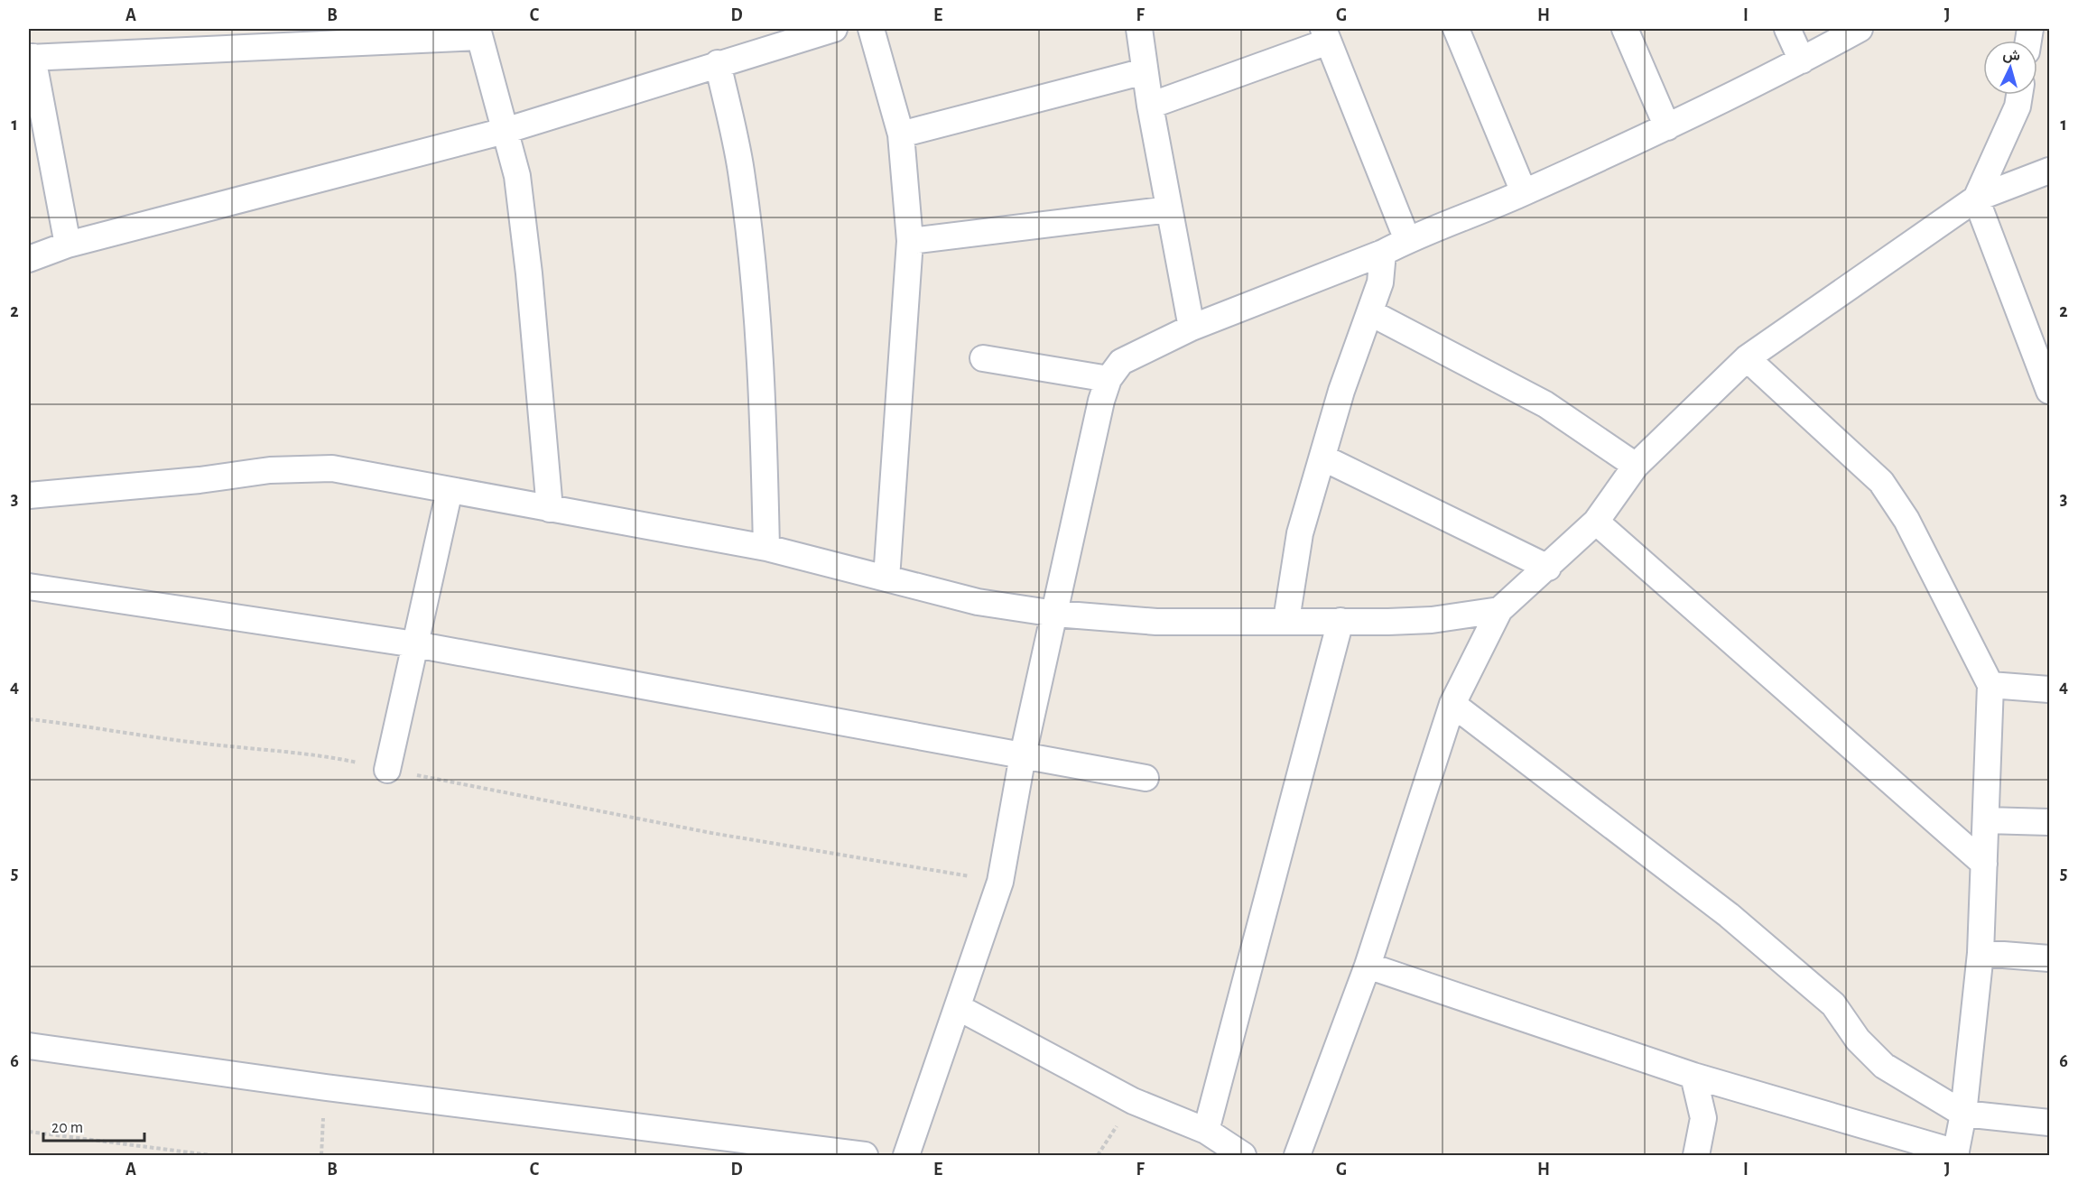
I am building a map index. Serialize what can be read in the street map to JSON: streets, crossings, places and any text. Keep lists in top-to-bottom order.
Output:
{
  "scale_bar": "20 m",
  "north": "top",
  "grid": {
    "columns": [
      "A",
      "B",
      "C",
      "D",
      "E",
      "F",
      "G",
      "H",
      "I",
      "J"
    ],
    "rows": [
      "1",
      "2",
      "3",
      "4",
      "5",
      "6"
    ]
  }
}
